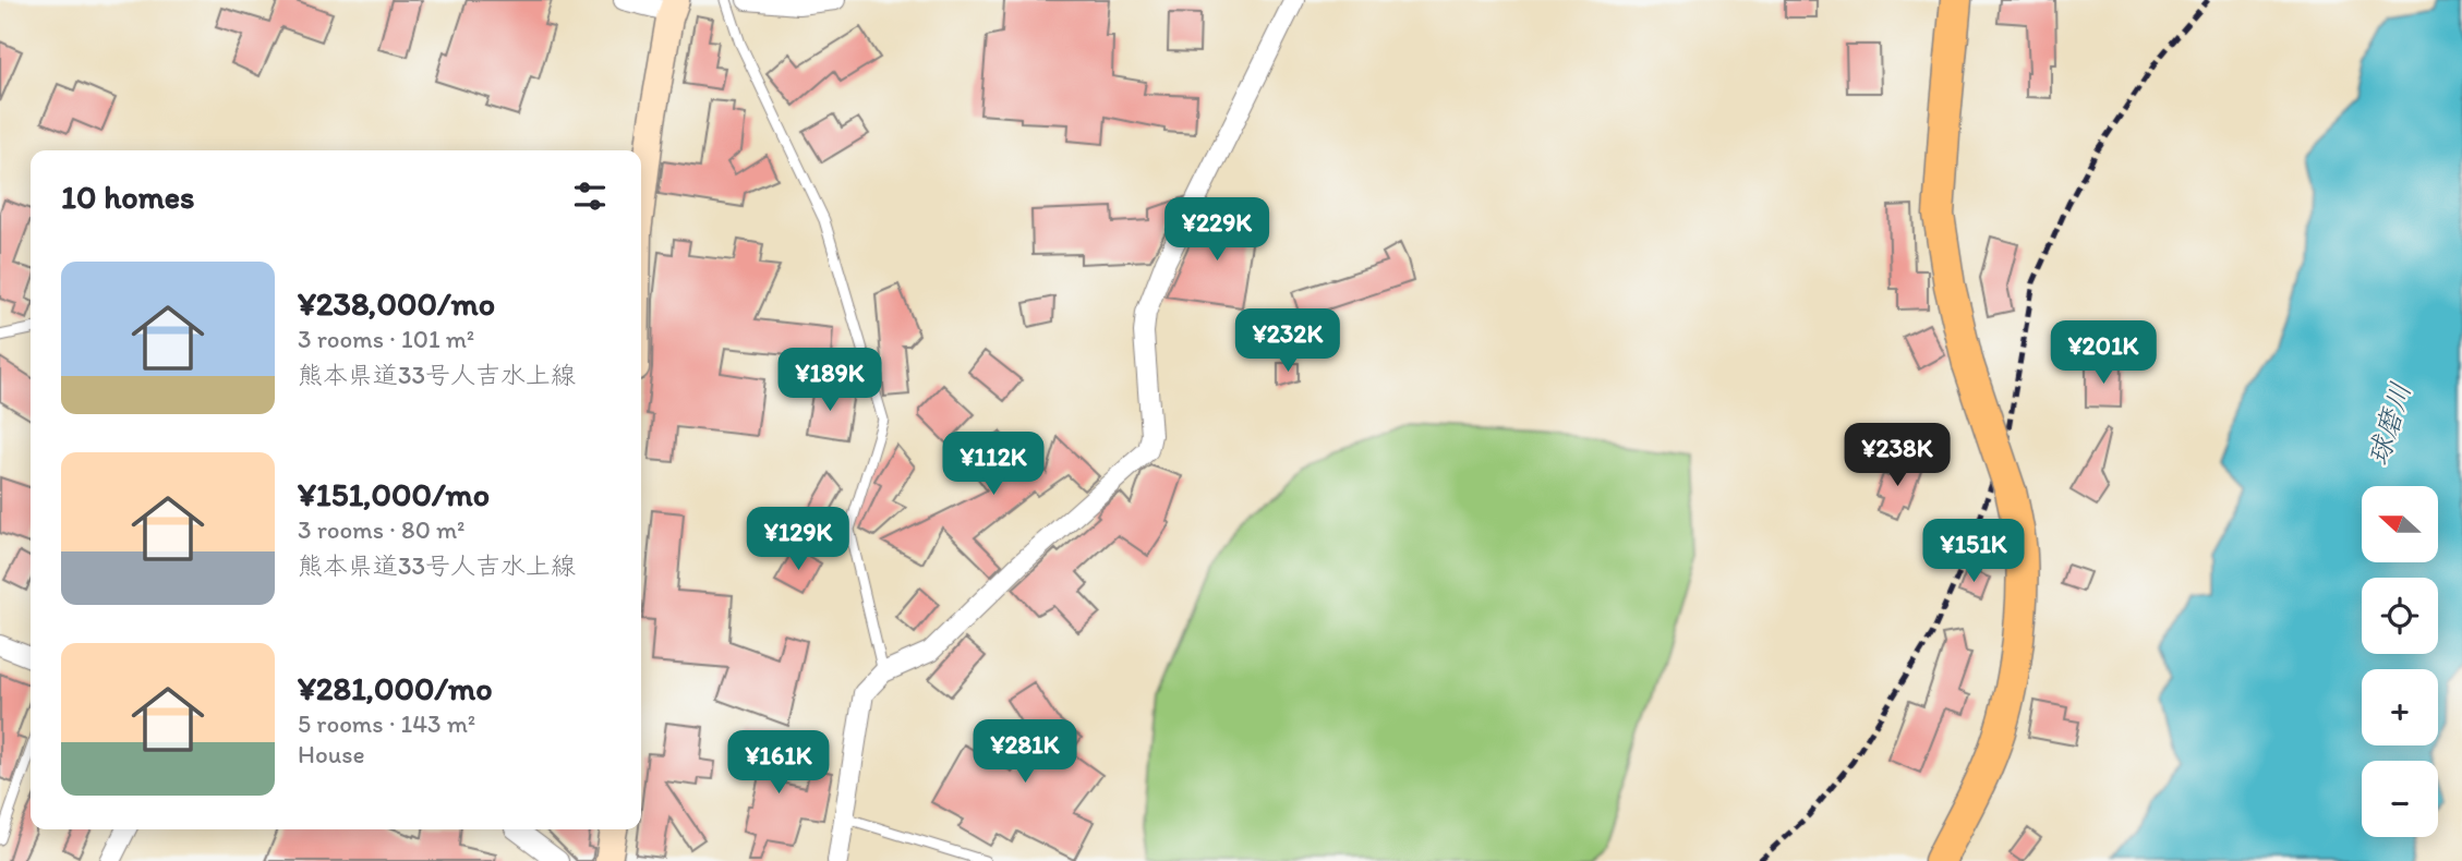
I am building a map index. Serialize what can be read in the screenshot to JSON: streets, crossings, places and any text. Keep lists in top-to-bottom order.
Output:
{
  "water": ["球磨川"],
  "north": "left",
  "page": {
    "heading": "10 homes",
    "price": [
      "¥229K",
      "¥232K",
      "¥201K",
      "¥189K",
      "¥238K",
      "¥112K",
      "¥129K",
      "¥151K",
      "¥281K",
      "¥161K"
    ],
    "list": [
      {
        "name": "¥238,000/mo",
        "note": "3 rooms · 101 m² · 熊本県道33号人吉水上線"
      },
      {
        "name": "¥151,000/mo",
        "note": "3 rooms · 80 m² · 熊本県道33号人吉水上線"
      },
      {
        "name": "¥281,000/mo",
        "note": "5 rooms · 143 m² · House"
      }
    ],
    "map_buttons": ["+", "−"]
  }
}
